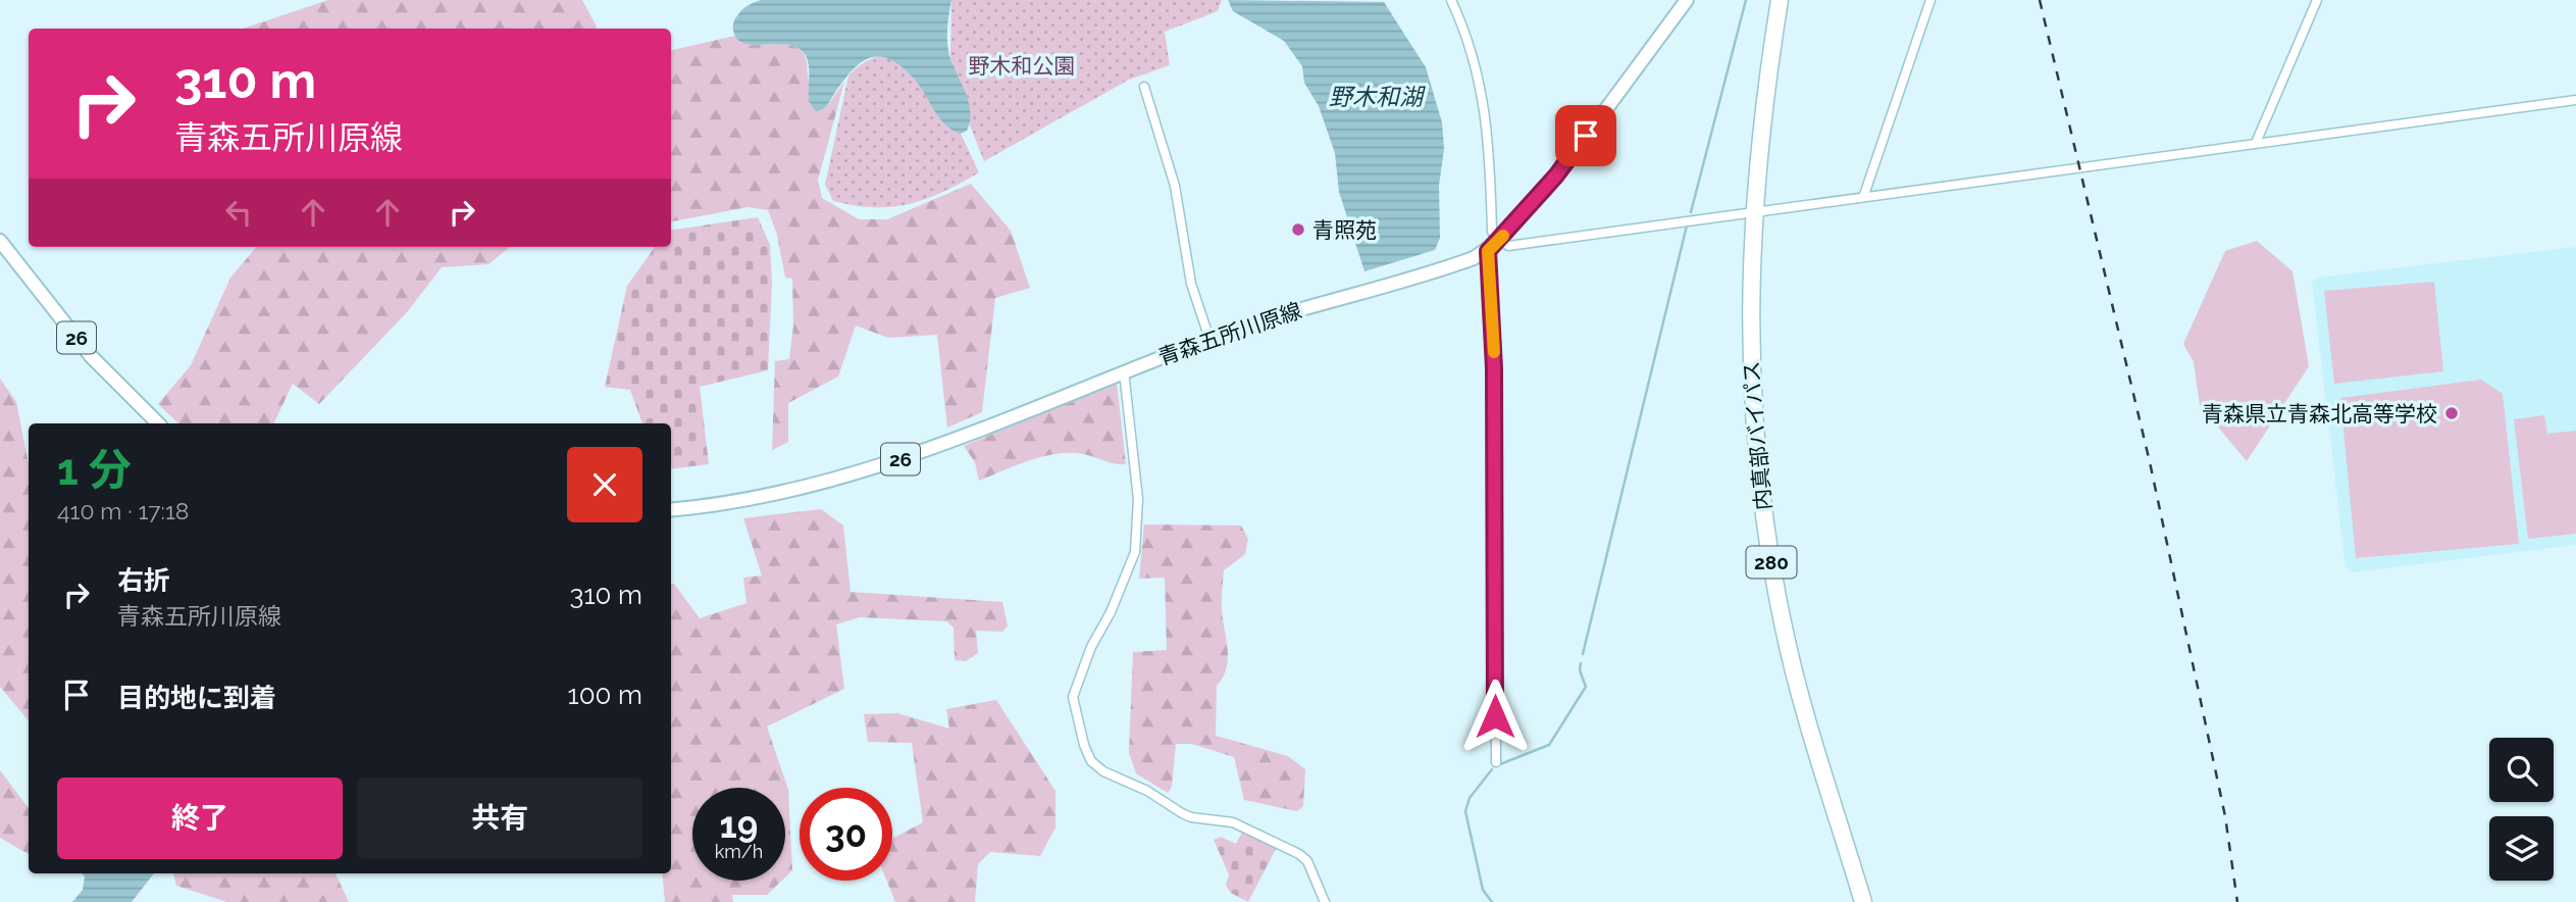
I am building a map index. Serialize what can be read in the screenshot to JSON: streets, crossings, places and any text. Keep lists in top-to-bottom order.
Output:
{
  "streets": {
    "highway": ["内真部バイパス", "280"],
    "main road": ["青森五所川原線", "26"]
  },
  "water": ["野木和湖"],
  "parks": ["野木和公園"],
  "places": ["青照苑", "青森県立青森北高等学校"],
  "page": {
    "turn": ["310 m", "青森五所川原線"],
    "heading": ["1 分", "410 m · 17:18"],
    "list": [
      {
        "name": "右折",
        "note": "青森五所川原線",
        "value": "310 m"
      },
      {
        "name": "目的地に到着",
        "value": "100 m"
      }
    ],
    "buttons": ["終了", "共有"],
    "speed": "19 km/h",
    "limit": "30"
  }
}
